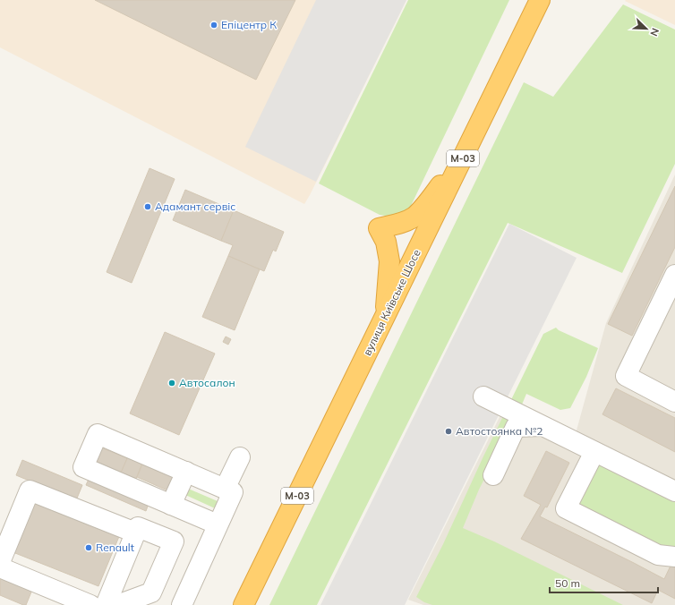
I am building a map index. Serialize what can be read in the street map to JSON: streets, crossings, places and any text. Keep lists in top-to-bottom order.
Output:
{
  "streets": {
    "highway": ["М-03", "вулиця Київське Шосе"]
  },
  "places": [
    "Епіцентр К",
    "Адамант сервіс",
    "Автосалон",
    "Автостоянка №2",
    "Renault"
  ],
  "scale_bar": "50 m",
  "north": "bottom right"
}
